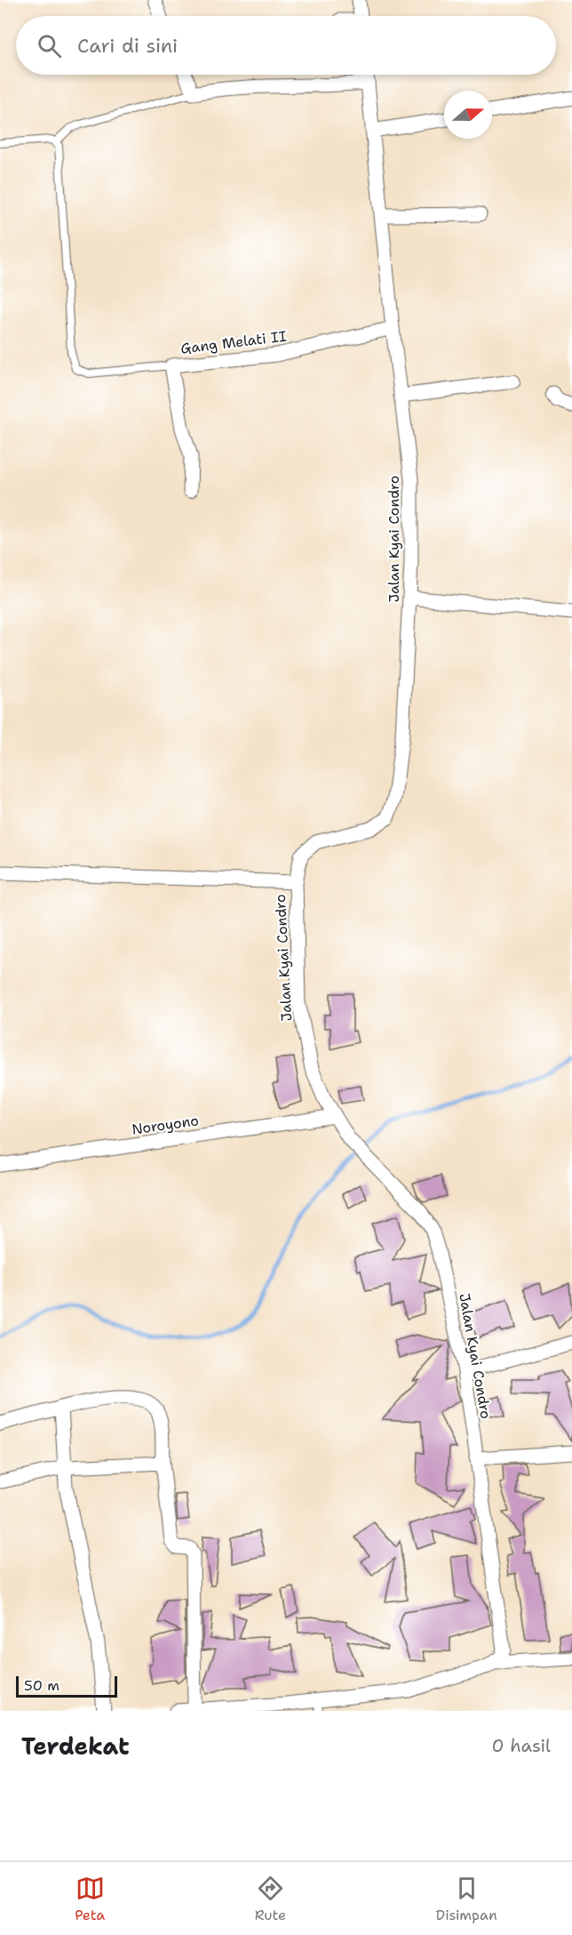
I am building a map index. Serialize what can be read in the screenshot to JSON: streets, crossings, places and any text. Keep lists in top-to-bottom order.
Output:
{
  "streets": {
    "street": ["Gang Melati II", "Jalan Kyai Condro", "Noroyono"]
  },
  "crossings": [
    ["Gang Melati II", "Jalan Kyai Condro"],
    ["Jalan Kyai Condro", "Noroyono"]
  ],
  "scale_bar": "50 m",
  "north": "right",
  "page": {
    "search": "Cari di sini",
    "scale": "50 m",
    "heading": ["Terdekat", "0 hasil"],
    "nav": ["Peta", "Rute", "Disimpan"]
  }
}
